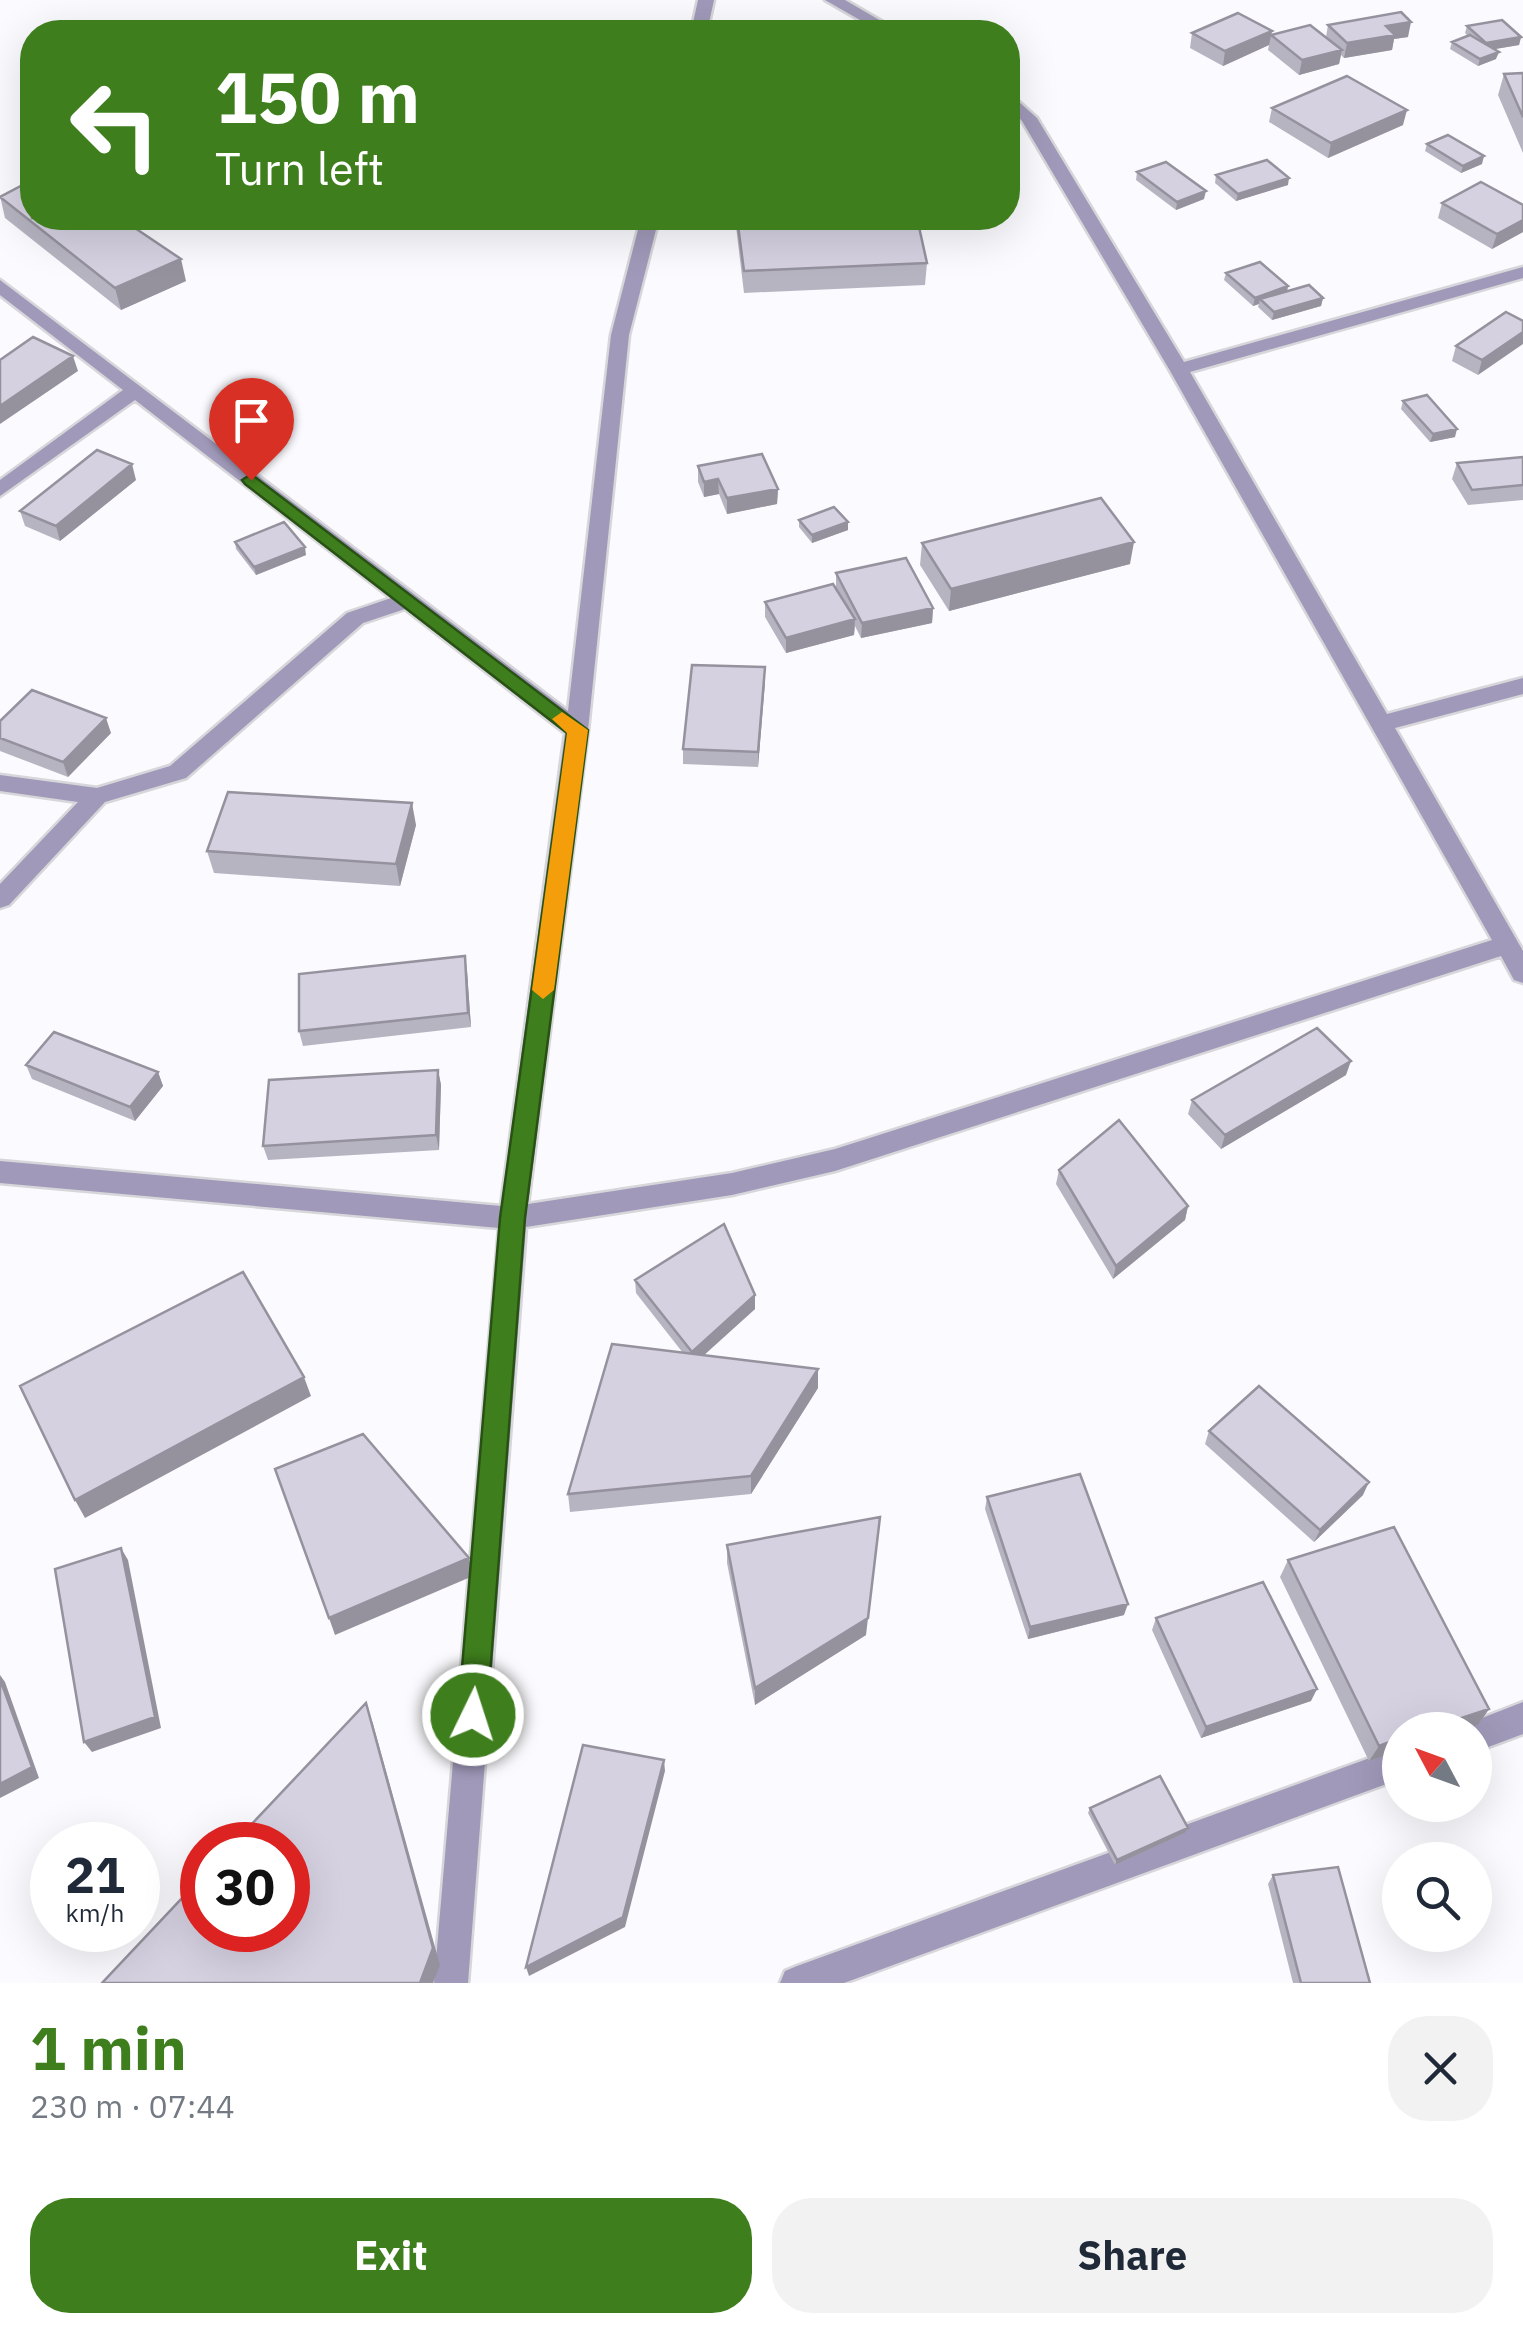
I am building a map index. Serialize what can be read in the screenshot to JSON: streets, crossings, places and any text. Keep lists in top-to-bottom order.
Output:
{
  "north": "top left",
  "page": {
    "turn": ["150 m", "Turn left"],
    "speed": "21 km/h",
    "limit": "30",
    "heading": ["1 min", "230 m · 07:44"],
    "buttons": ["Exit", "Share"]
  }
}
